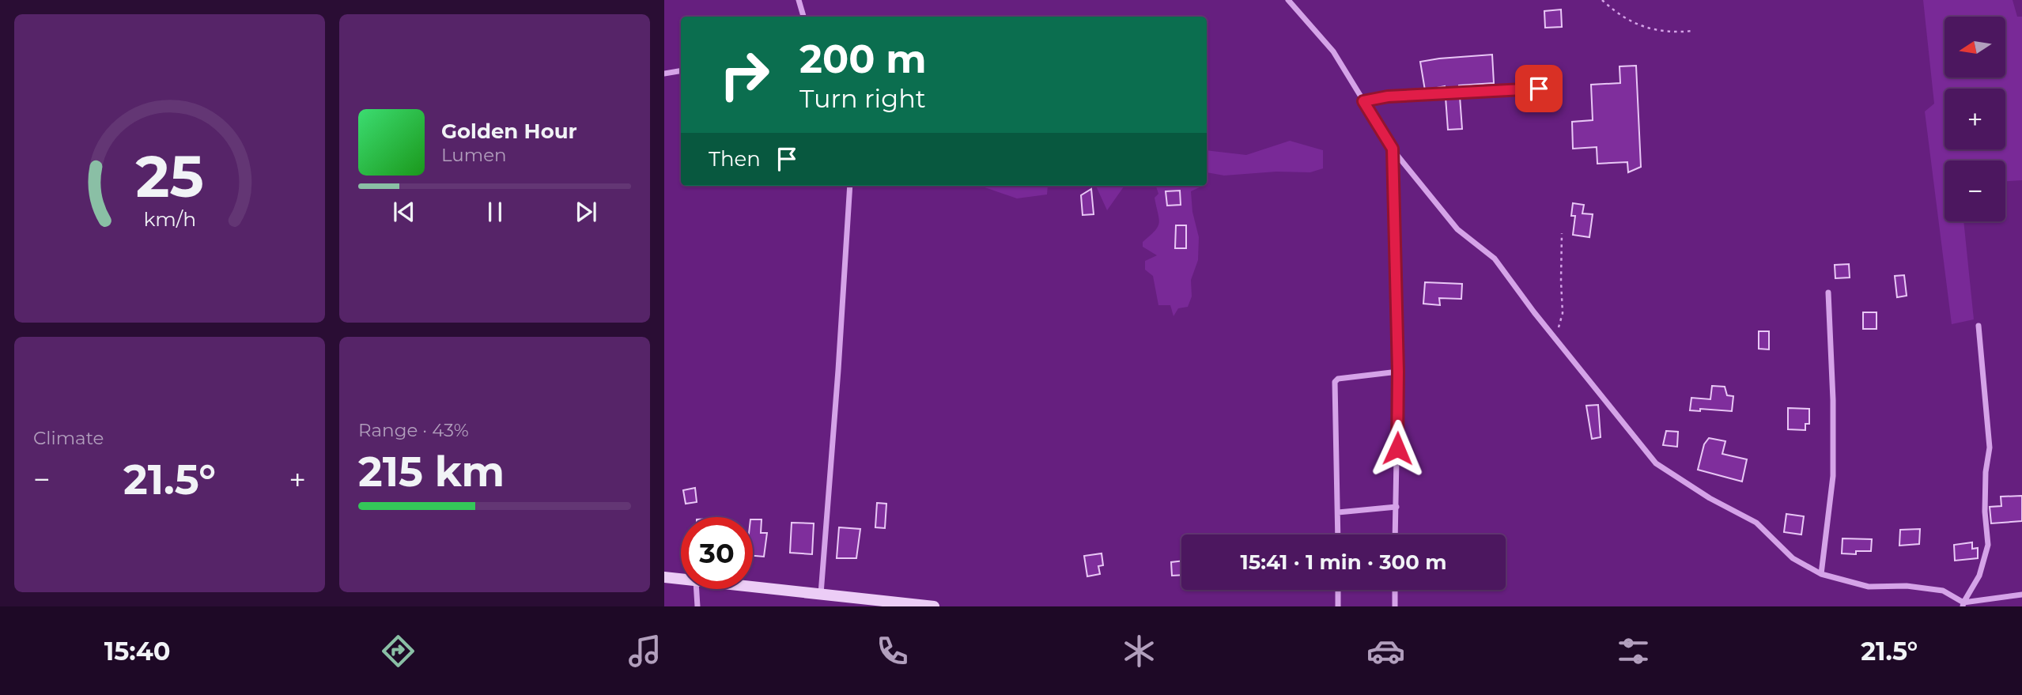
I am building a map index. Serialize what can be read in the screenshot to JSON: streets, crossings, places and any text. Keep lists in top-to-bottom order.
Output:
{
  "north": "left",
  "page": {
    "map_buttons": ["+", "−"],
    "turn": ["200 m", "Turn right"],
    "song": ["Golden Hour", "Lumen"],
    "then": "Then",
    "tile": [
      "Climate",
      ["Range · 43%", "215 km"]
    ],
    "heat": ["−", "21.5°", "+"],
    "limit": "30",
    "trip": "15:41 · 1 min · 300 m",
    "tabs": ["15:40", "21.5°"],
    "gauge": ["25", "km/h"]
  }
}
